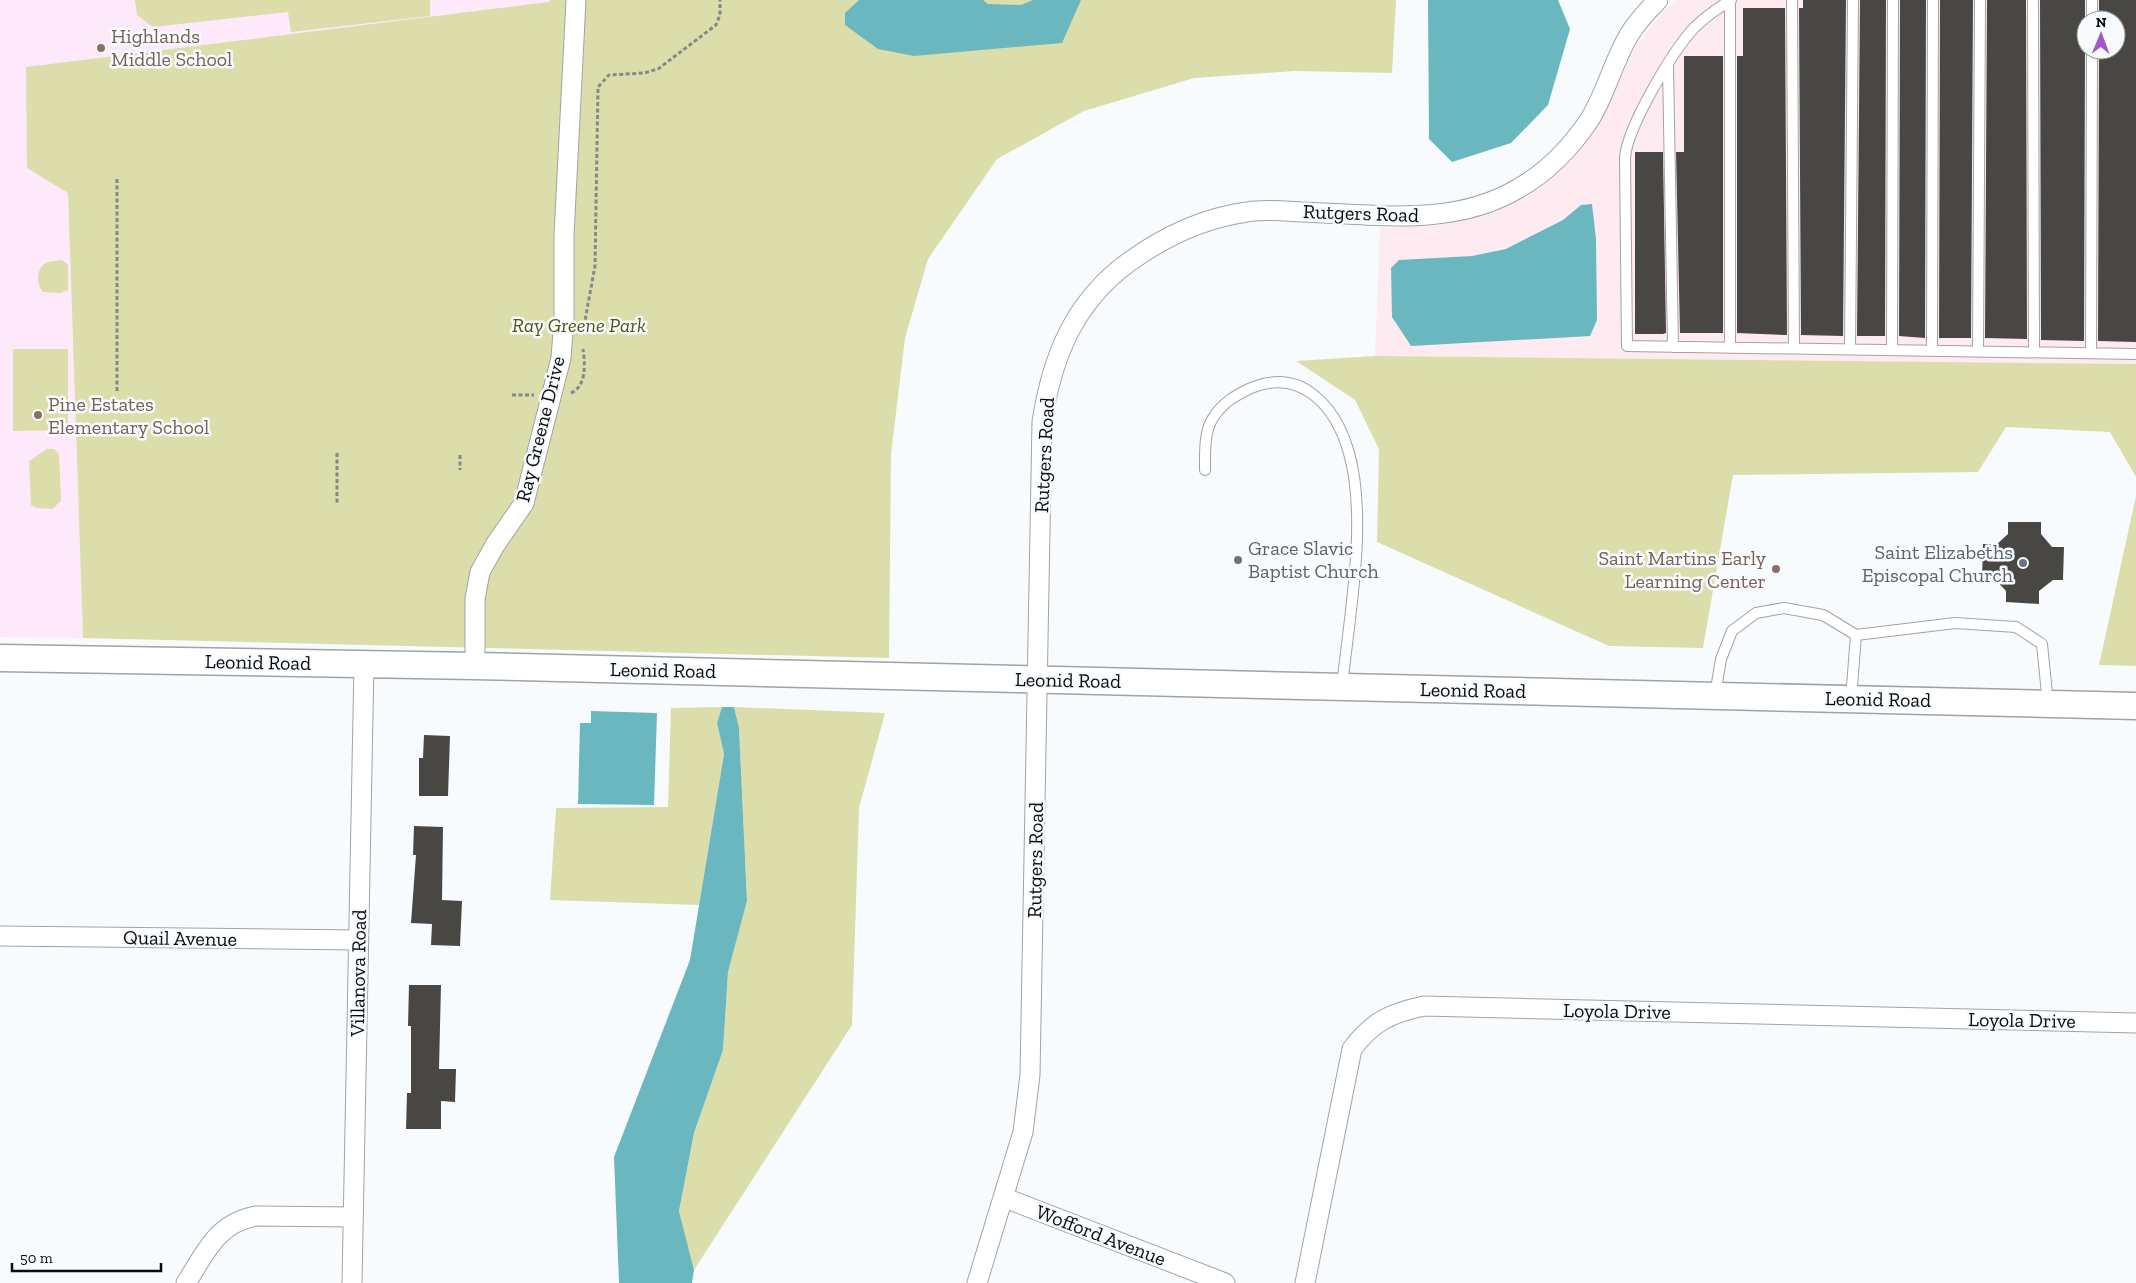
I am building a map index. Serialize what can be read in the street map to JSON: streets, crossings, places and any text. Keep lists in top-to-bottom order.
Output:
{
  "streets": {
    "street": [
      "Rutgers Road",
      "Ray Greene Drive",
      "Leonid Road",
      "Quail Avenue",
      "Villanova Road",
      "Loyola Drive",
      "Wofford Avenue"
    ]
  },
  "crossings": [
    ["Rutgers Road", "Leonid Road"],
    ["Rutgers Road", "Wofford Avenue"],
    ["Ray Greene Drive", "Leonid Road"],
    ["Leonid Road", "Villanova Road"],
    ["Quail Avenue", "Villanova Road"]
  ],
  "parks": ["Ray Greene Park"],
  "places": [
    "Highlands Middle School",
    "Pine Estates Elementary School",
    "Grace Slavic Baptist Church",
    "Saint Elizabeths Episcopal Church",
    "Saint Martins Early Learning Center"
  ],
  "scale_bar": "50 m",
  "north": "top"
}
